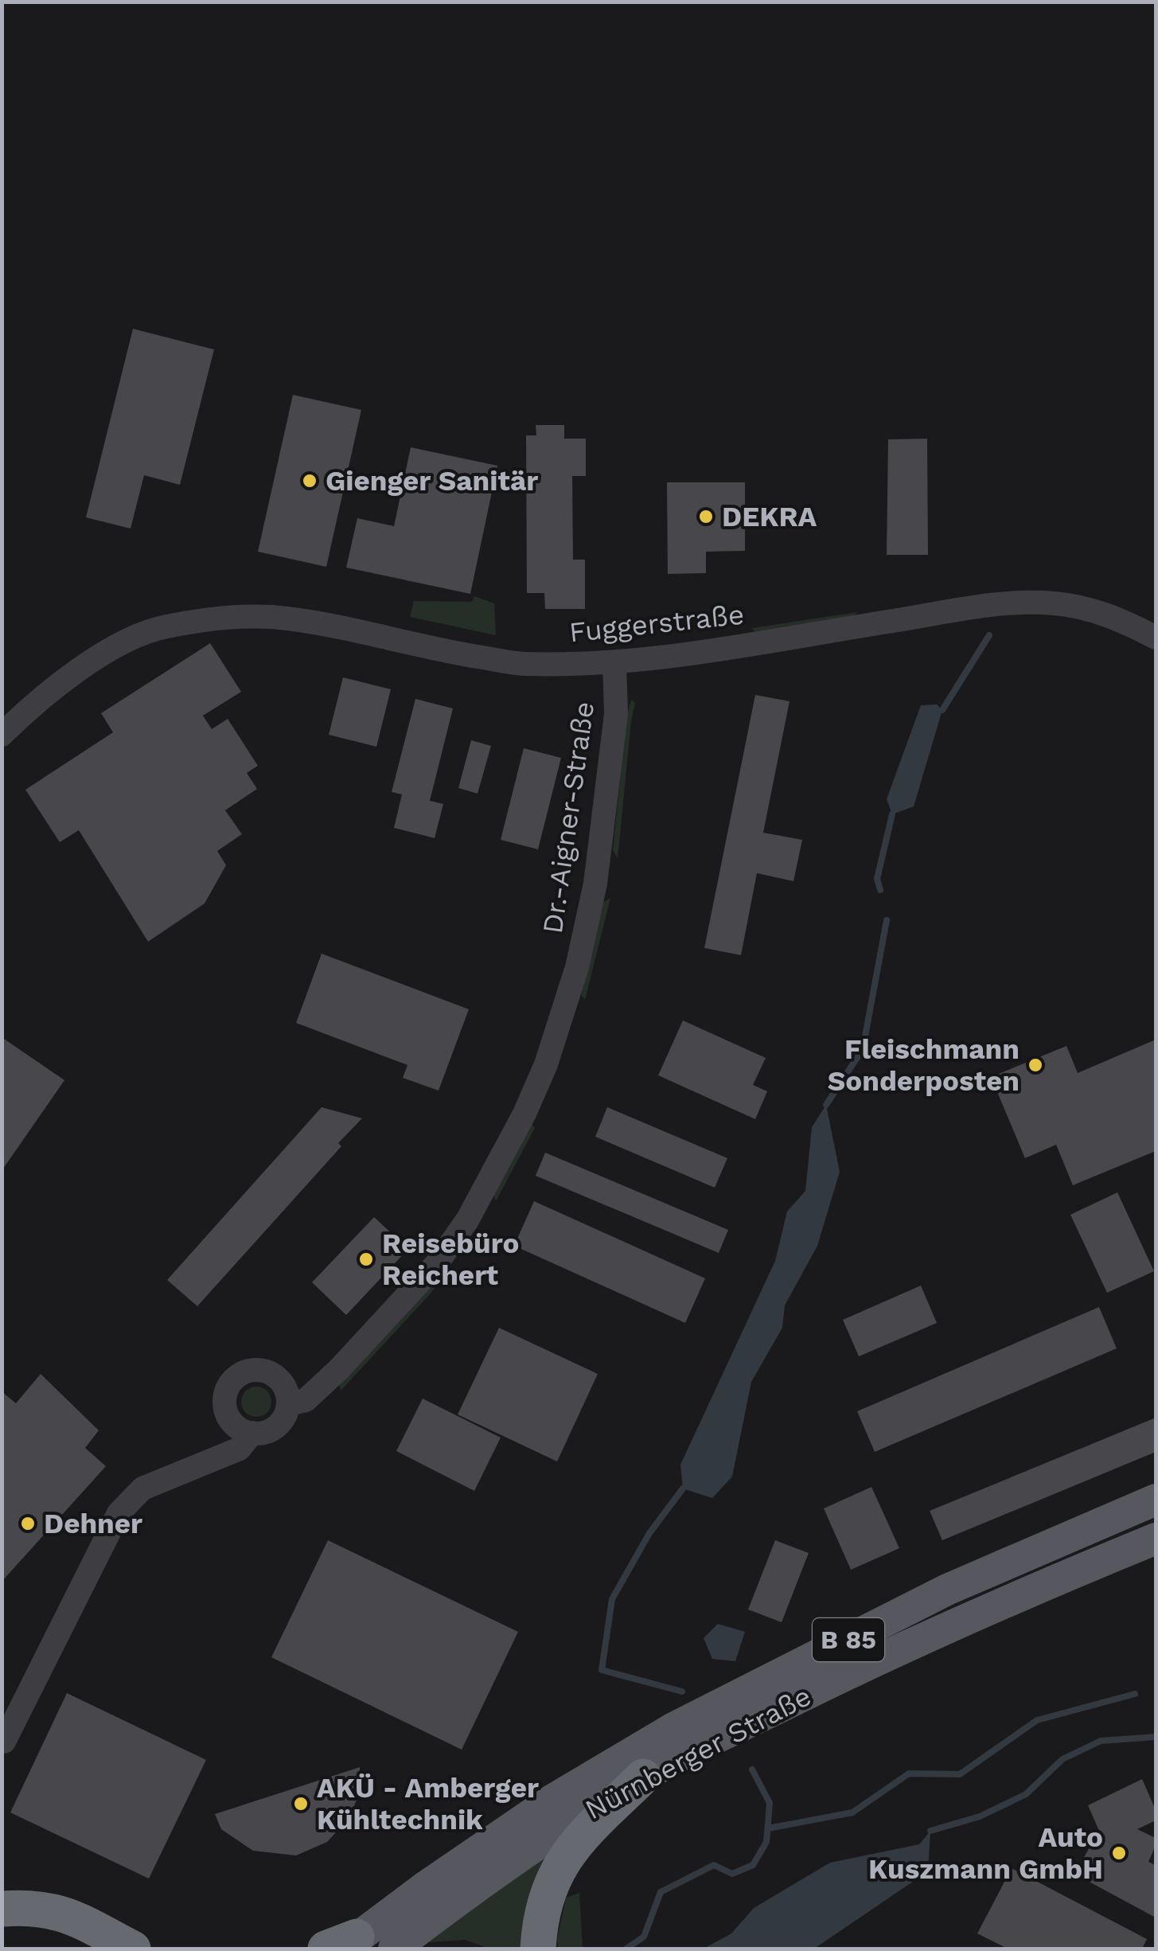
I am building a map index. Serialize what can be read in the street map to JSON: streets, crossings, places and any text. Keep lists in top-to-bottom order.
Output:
{
  "streets": {
    "main road": ["B 85", "Nürnberger Straße"],
    "street": ["Fuggerstraße", "Dr.-Aigner-Straße"]
  },
  "crossings": [
    ["Fuggerstraße", "Dr.-Aigner-Straße"]
  ],
  "places": [
    "Gienger Sanitär",
    "DEKRA",
    "Fleischmann Sonderposten",
    "Reisebüro Reichert",
    "Dehner",
    "AKÜ - Amberger Kühltechnik",
    "Auto Kuszmann GmbH"
  ]
}
